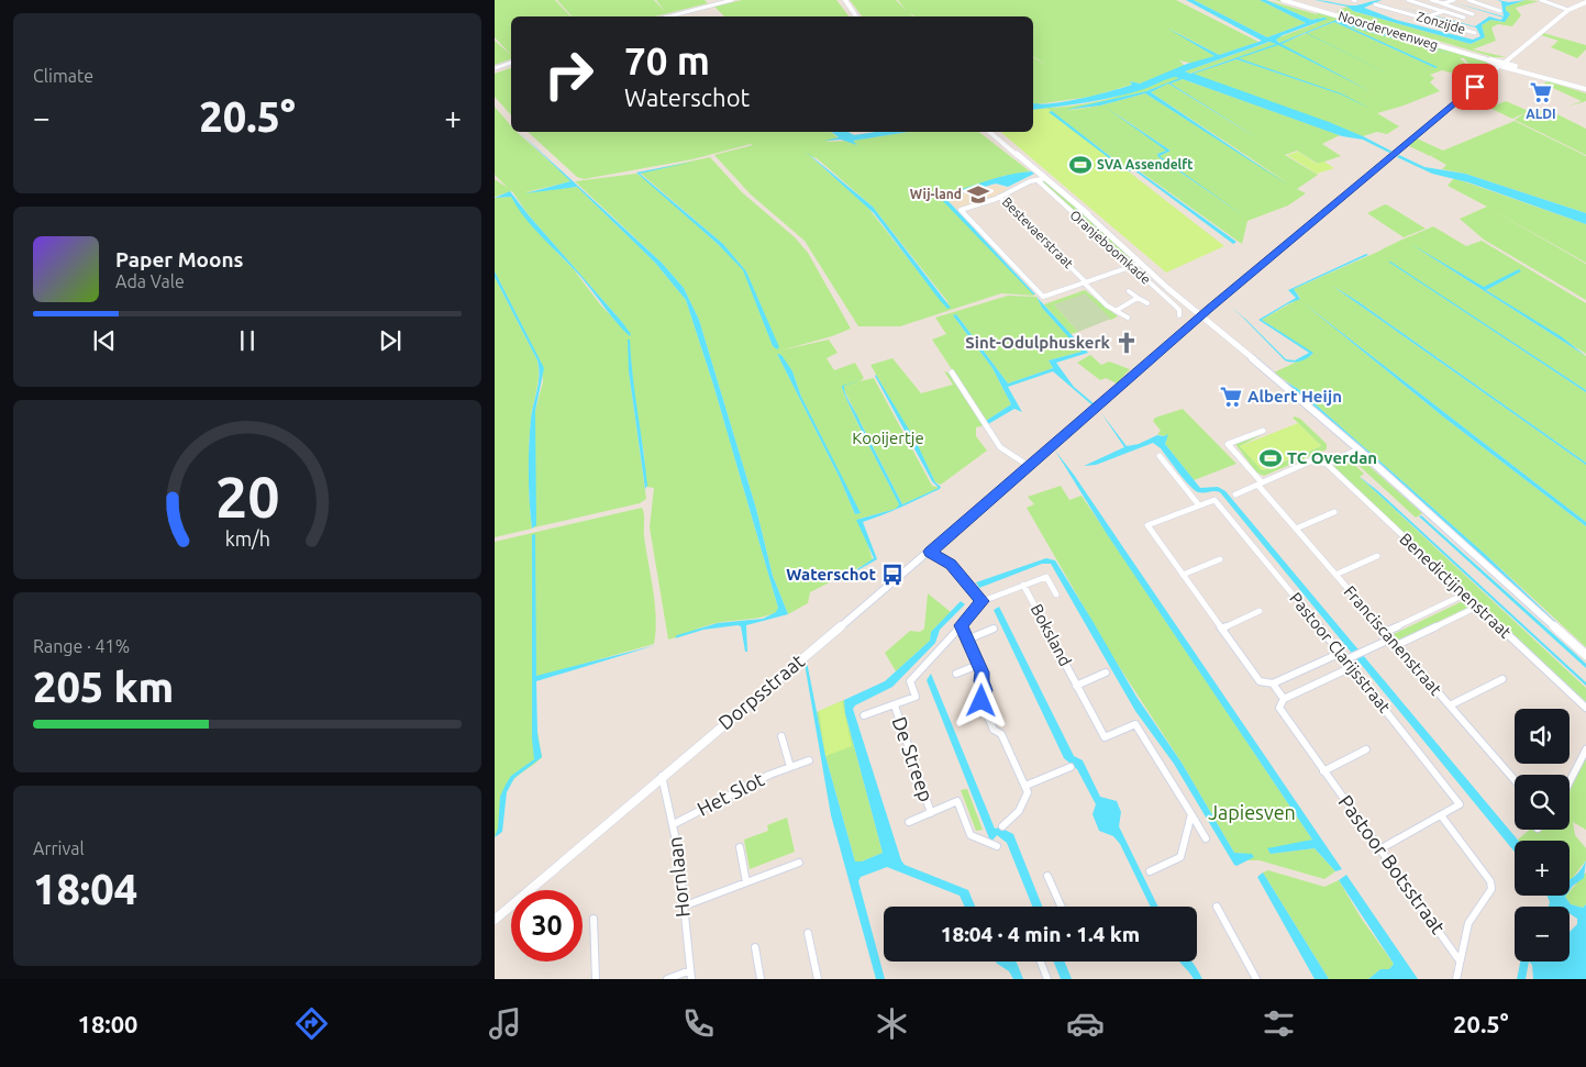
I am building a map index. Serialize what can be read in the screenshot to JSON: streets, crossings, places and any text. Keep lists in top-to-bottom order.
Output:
{
  "streets": {
    "street": [
      "Zonzijde",
      "Noorderveenweg",
      "Bestevaerstraat",
      "Oranjeboomkade",
      "Benedictijnenstraat",
      "Boksland",
      "Franciscanenstraat",
      "Pastoor Clarijsstraat",
      "Dorpsstraat",
      "De Streep",
      "Het Slot",
      "Pastoor Botsstraat",
      "Hornlaan"
    ]
  },
  "crossings": [
    ["Noorderveenweg", "Dorpsstraat"],
    ["Bestevaerstraat", "Oranjeboomkade"],
    ["Pastoor Clarijsstraat", "Pastoor Botsstraat"],
    ["Dorpsstraat", "Hornlaan"],
    ["Het Slot", "Hornlaan"]
  ],
  "parks": ["Kooijertje", "Japiesven"],
  "places": {
    "supermarket": ["ALDI", "Albert Heijn"],
    "sports": ["SVA Assendelft", "TC Overdan"],
    "school or university": ["Wij-land"],
    "church": ["Sint-Odulphuskerk"],
    "bus stop": ["Waterschot"]
  },
  "page": {
    "tile": [
      "Climate",
      ["Range · 41%", "205 km"],
      ["Arrival", "18:04"]
    ],
    "turn": ["70 m", "Waterschot"],
    "heat": ["−", "20.5°", "+"],
    "song": ["Paper Moons", "Ada Vale"],
    "map_buttons": ["+", "−"],
    "limit": "30",
    "trip": "18:04 · 4 min · 1.4 km",
    "tabs": ["18:00", "20.5°"],
    "gauge": ["20", "km/h"]
  }
}
